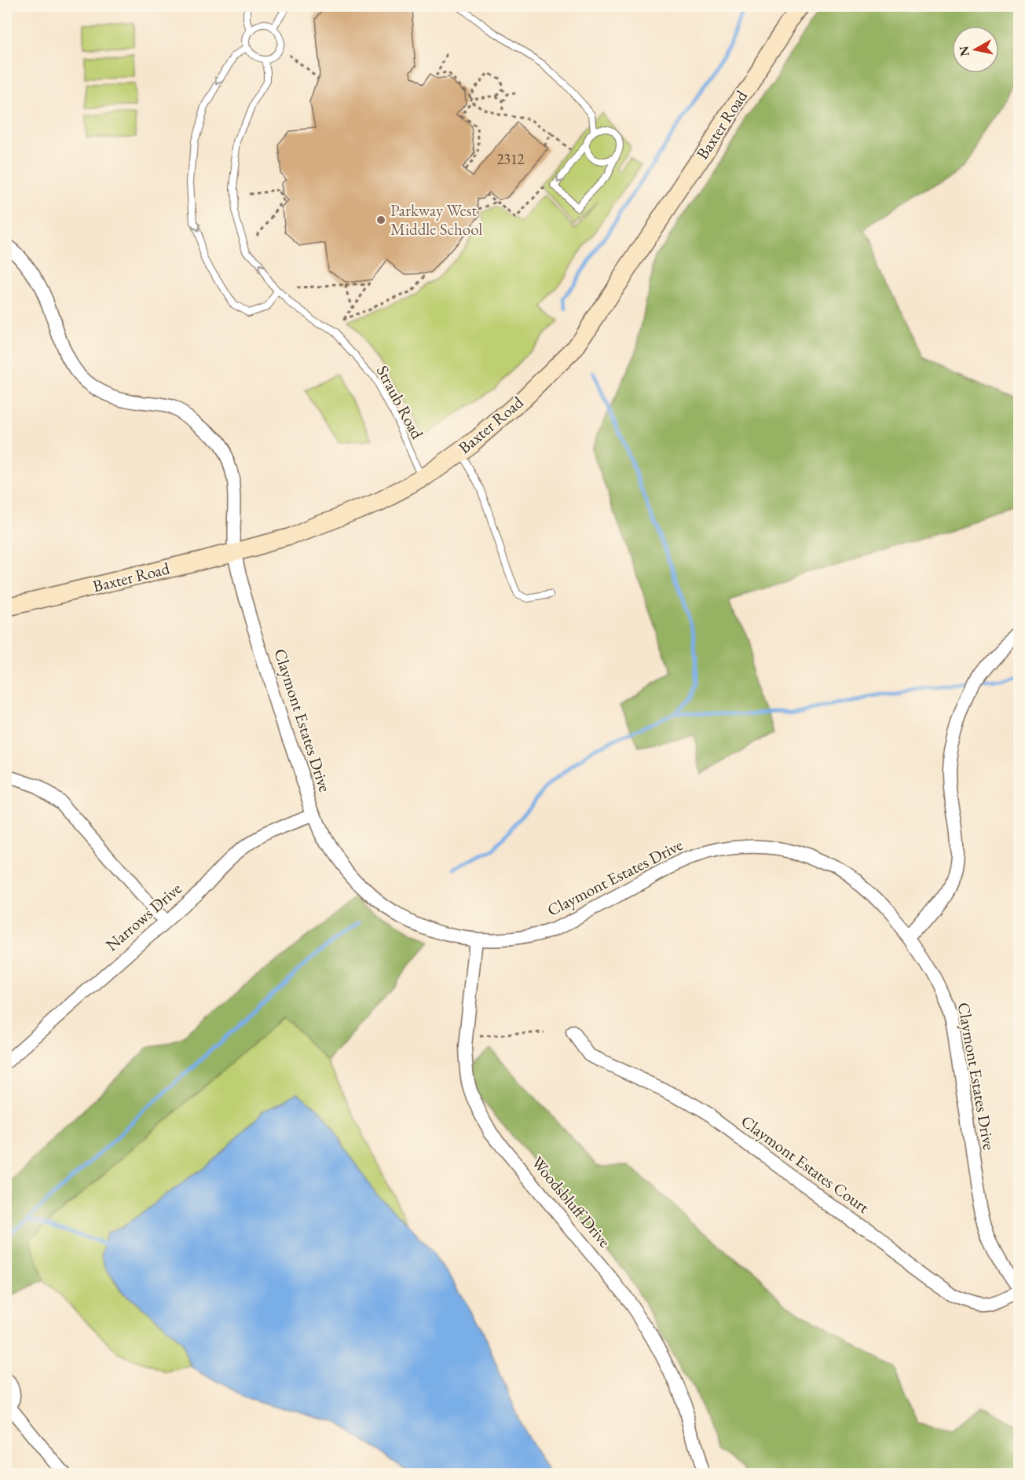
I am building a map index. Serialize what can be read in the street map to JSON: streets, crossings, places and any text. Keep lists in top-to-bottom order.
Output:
{
  "streets": {
    "main road": ["Baxter Road"],
    "street": [
      "Claymont Estates Drive",
      "Narrows Drive",
      "Claymont Estates Court",
      "Woodsbluff Drive"
    ],
    "lane": ["Straub Road"]
  },
  "crossings": [
    ["Baxter Road", "Straub Road"],
    ["Baxter Road", "Claymont Estates Drive"],
    ["Claymont Estates Drive", "Narrows Drive"],
    ["Claymont Estates Drive", "Claymont Estates Court"],
    ["Claymont Estates Drive", "Woodsbluff Drive"]
  ],
  "one_way": ["Straub Road"],
  "places": ["Parkway West Middle School"],
  "house_numbers": ["2312"],
  "north": "left"
}
